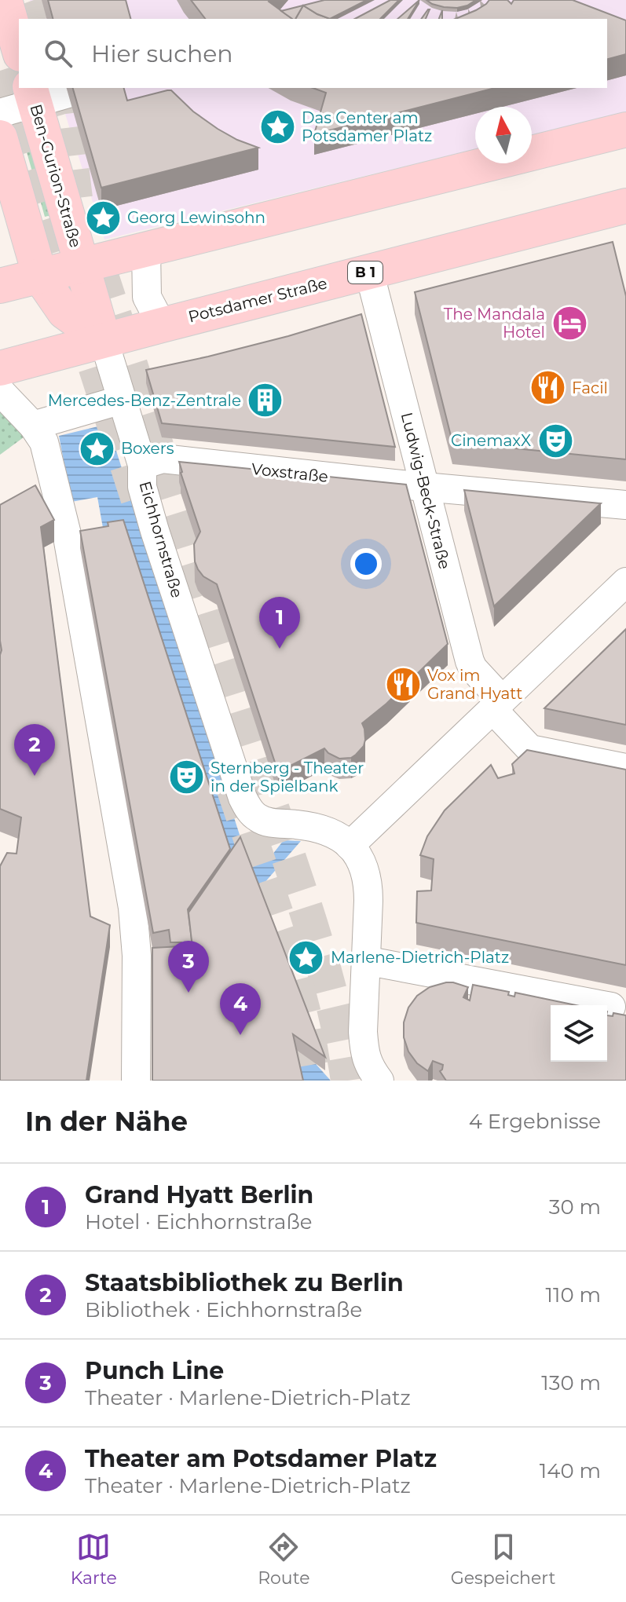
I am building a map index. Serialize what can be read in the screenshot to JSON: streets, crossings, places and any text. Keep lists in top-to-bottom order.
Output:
{
  "streets": {
    "main road": [
      "Ben-Gurion-Straße",
      "B 1",
      "Potsdamer Straße",
      "Eichhornstraße"
    ],
    "street": ["Voxstraße", "Ludwig-Beck-Straße"]
  },
  "crossings": [
    ["Ben-Gurion-Straße", "Eichhornstraße"],
    ["Potsdamer Straße", "Ludwig-Beck-Straße"],
    ["Potsdamer Straße", "Eichhornstraße"],
    ["Voxstraße", "Ludwig-Beck-Straße"],
    ["Voxstraße", "Eichhornstraße"]
  ],
  "places": {
    "place": [
      "Das Center am Potsdamer Platz",
      "Georg Lewinsohn",
      "Boxers",
      "Marlene-Dietrich-Platz"
    ],
    "hotel": ["The Mandala Hotel"],
    "restaurant": ["Facil", "Vox im Grand Hyatt"],
    "building": ["Mercedes-Benz-Zentrale"],
    "theatre": ["CinemaxX", "Sternberg - Theater in der Spielbank"]
  },
  "north": "top",
  "page": {
    "search": "Hier suchen",
    "pins": [
      "1",
      "2",
      "3",
      "4"
    ],
    "heading": ["In der Nähe", "4 Ergebnisse"],
    "list": [
      {
        "mark": "1",
        "name": "Grand Hyatt Berlin",
        "note": "Hotel · Eichhornstraße",
        "value": "30 m"
      },
      {
        "mark": "2",
        "name": "Staatsbibliothek zu Berlin",
        "note": "Bibliothek · Eichhornstraße",
        "value": "110 m"
      },
      {
        "mark": "3",
        "name": "Punch Line",
        "note": "Theater · Marlene-Dietrich-Platz",
        "value": "130 m"
      },
      {
        "mark": "4",
        "name": "Theater am Potsdamer Platz",
        "note": "Theater · Marlene-Dietrich-Platz",
        "value": "140 m"
      }
    ],
    "nav": ["Karte", "Route", "Gespeichert"]
  }
}
